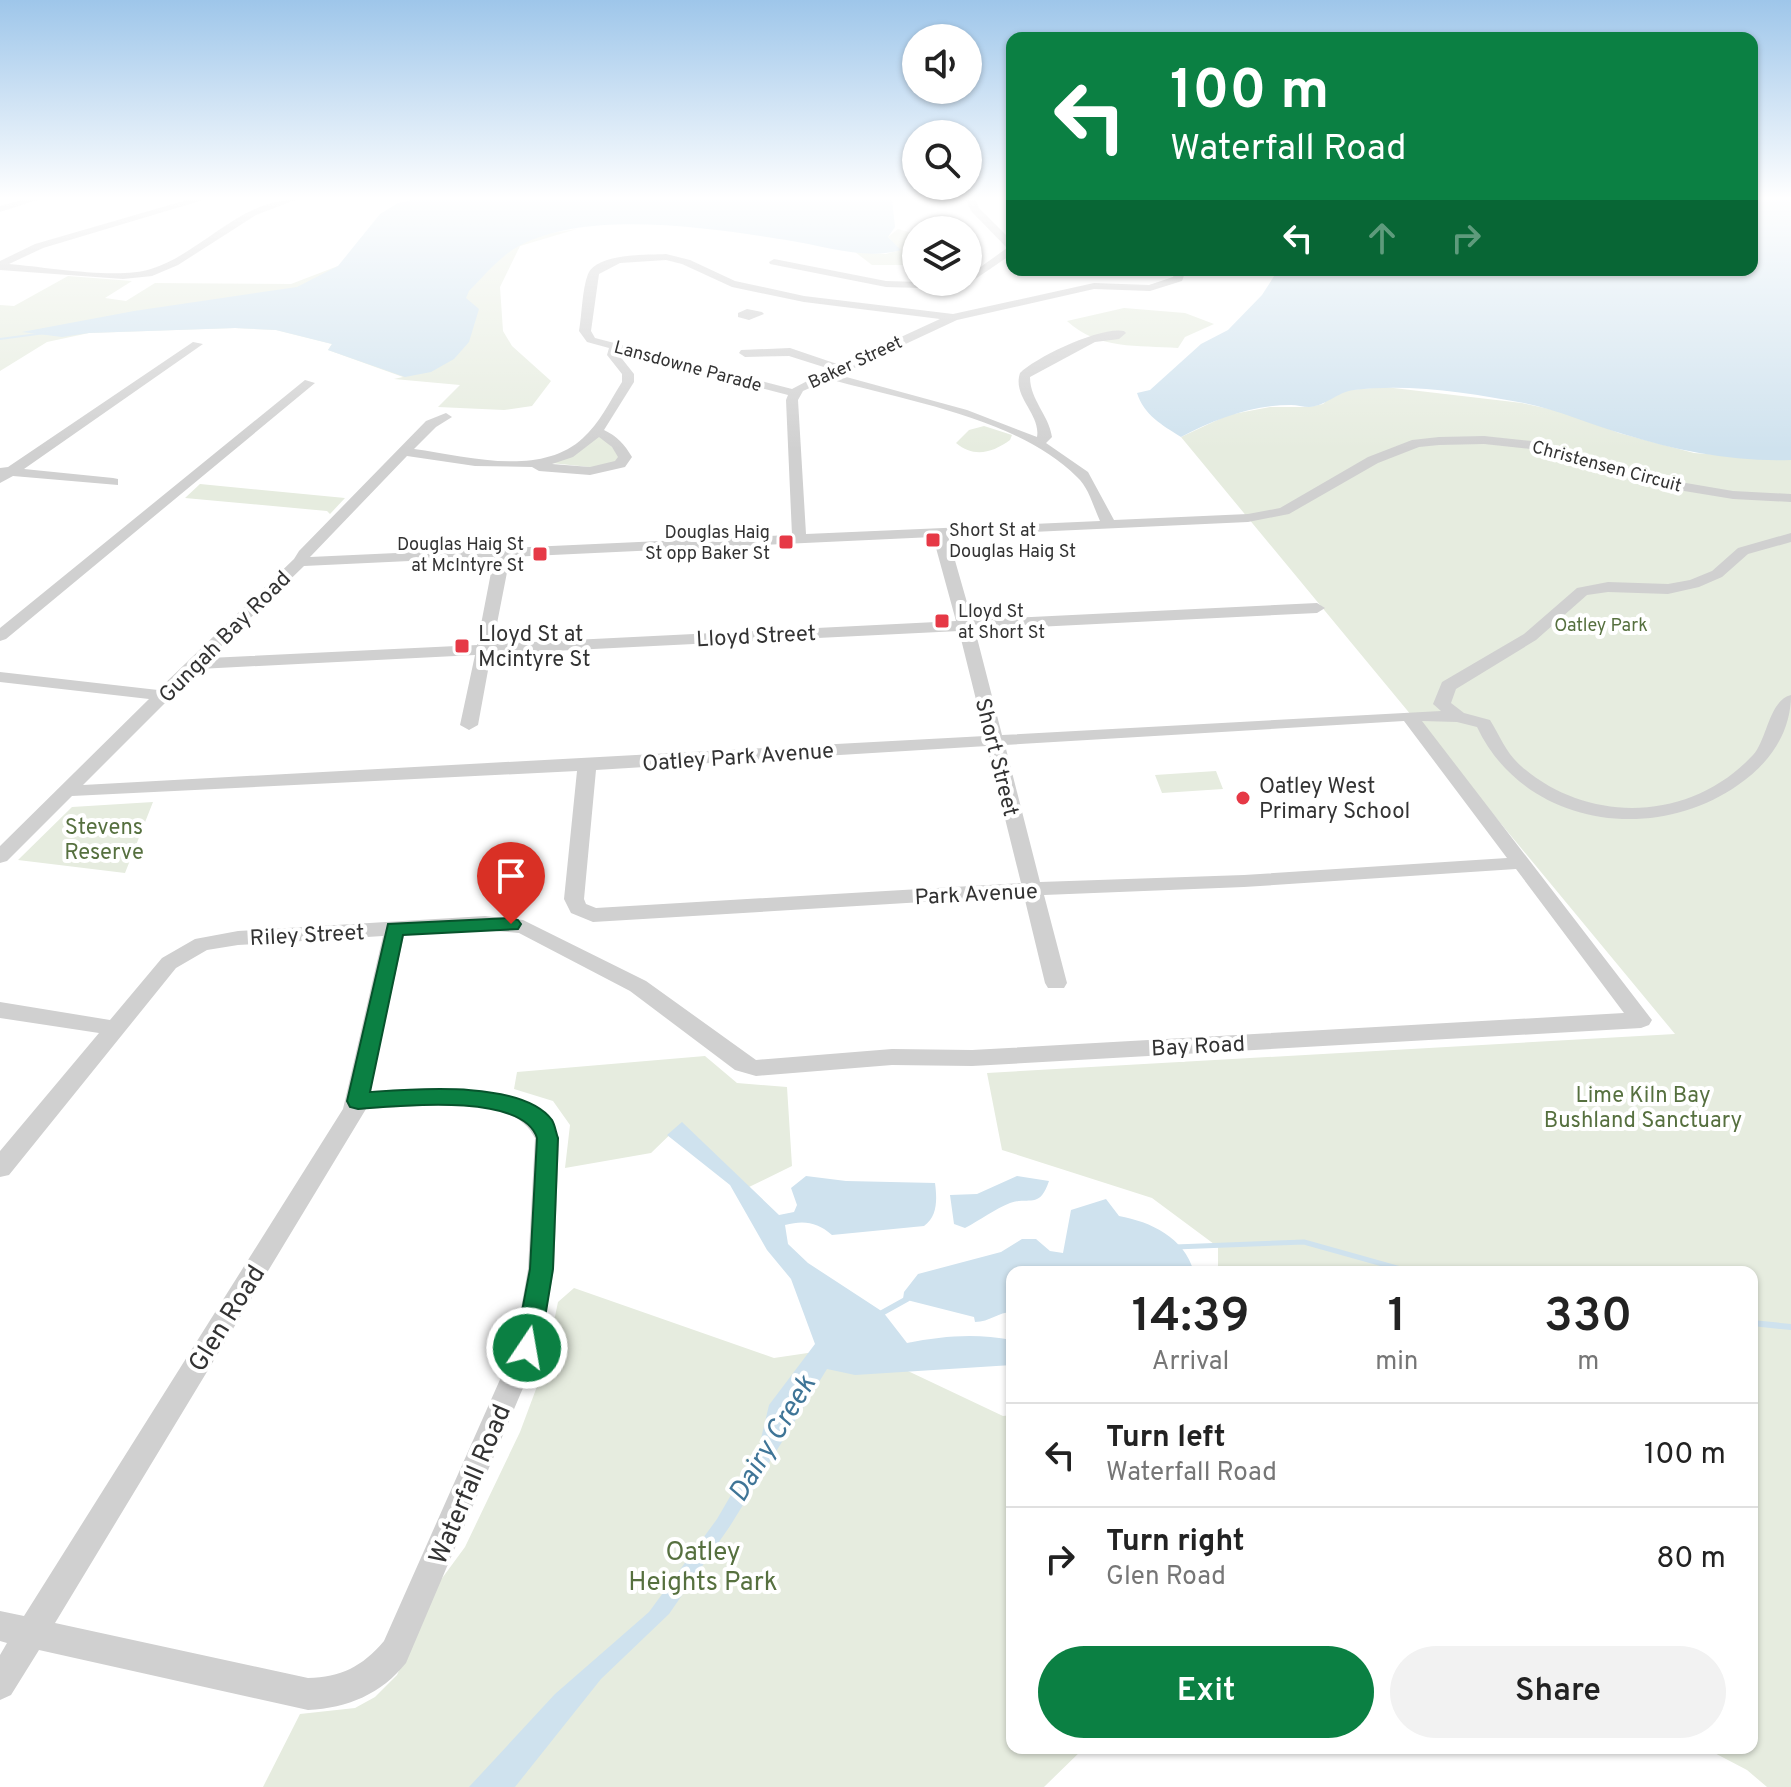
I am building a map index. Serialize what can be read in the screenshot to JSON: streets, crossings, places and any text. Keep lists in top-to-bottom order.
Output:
{
  "streets": {
    "street": [
      "Baker Street",
      "Lansdowne Parade",
      "Christensen Circuit",
      "Lloyd Street",
      "Gungah Bay Road",
      "Oatley Park Avenue",
      "Short Street",
      "Park Avenue",
      "Riley Street",
      "Bay Road",
      "Glen Road",
      "Waterfall Road"
    ]
  },
  "crossings": [
    ["Baker Street", "Lansdowne Parade"],
    ["Baker Street", "Christensen Circuit"],
    ["Christensen Circuit", "Gungah Bay Road"],
    ["Christensen Circuit", "Short Street"],
    ["Lloyd Street", "Gungah Bay Road"],
    ["Lloyd Street", "Short Street"],
    ["Gungah Bay Road", "Oatley Park Avenue"],
    ["Oatley Park Avenue", "Short Street"],
    ["Oatley Park Avenue", "Park Avenue"],
    ["Short Street", "Park Avenue"],
    ["Park Avenue", "Bay Road"],
    ["Riley Street", "Bay Road"],
    ["Riley Street", "Glen Road"],
    ["Glen Road", "Waterfall Road"]
  ],
  "water": ["Dairy Creek"],
  "parks": [
    "Oatley Park",
    "Stevens Reserve",
    "Lime Kiln Bay Bushland Sanctuary",
    "Oatley Heights Park"
  ],
  "places": {
    "transit": [
      "Short St at Douglas Haig St",
      "Douglas Haig St opp Baker St",
      "Douglas Haig St at McIntyre St",
      "Lloyd St at Short St",
      "Lloyd St at Mcintyre St"
    ],
    "other": ["Oatley West Primary School"]
  },
  "page": {
    "turn": ["100 m", "Waterfall Road"],
    "eta": [
      "14:39",
      "Arrival",
      "1",
      "min",
      "330",
      "m"
    ],
    "list": [
      {
        "name": "Turn left",
        "note": "Waterfall Road",
        "value": "100 m"
      },
      {
        "name": "Turn right",
        "note": "Glen Road",
        "value": "80 m"
      }
    ],
    "buttons": ["Exit", "Share"]
  }
}
